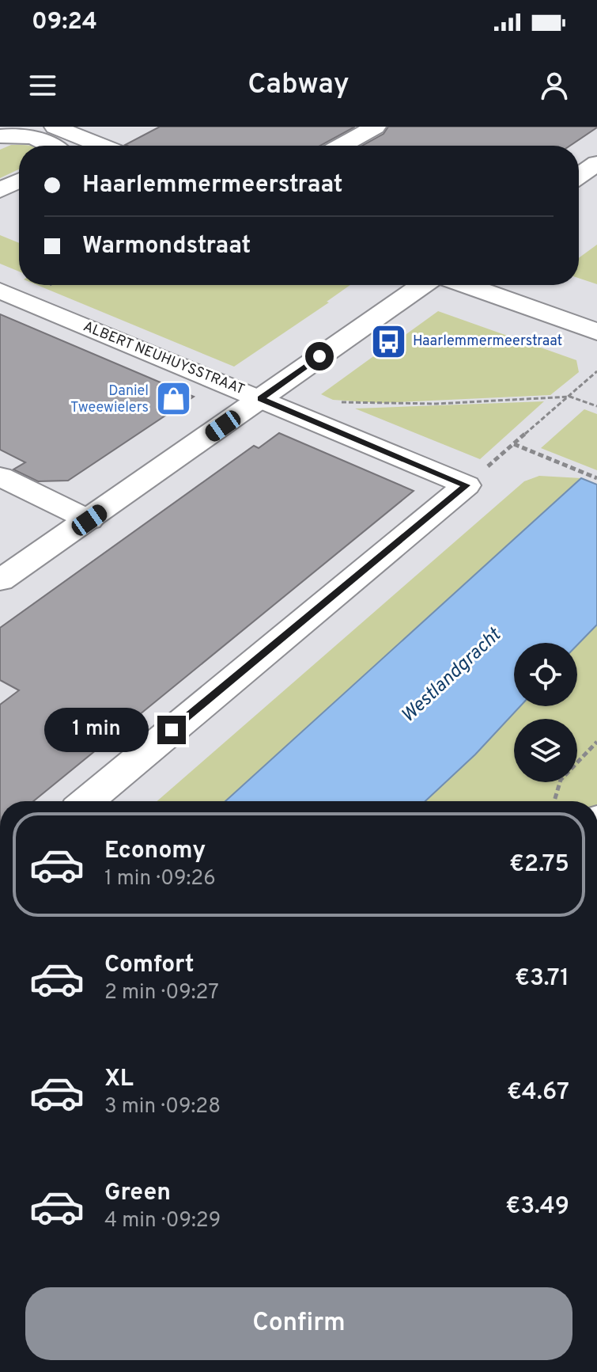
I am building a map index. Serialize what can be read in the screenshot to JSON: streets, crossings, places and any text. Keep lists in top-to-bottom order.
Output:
{
  "streets": {
    "street": ["ALBERT NEUHUYSSTRAAT"]
  },
  "water": ["Westlandgracht"],
  "places": {
    "bus stop": ["Haarlemmermeerstraat"],
    "shop": ["Daniel Tweewielers"]
  },
  "page": {
    "status": "09:24",
    "header": "Cabway",
    "banner": ["Haarlemmermeerstraat", "Warmondstraat"],
    "bubble": "1 min",
    "list": [
      {
        "name": "Economy",
        "note": "1 min · 09:26",
        "value": "€2.75"
      },
      {
        "name": "Comfort",
        "note": "2 min · 09:27",
        "value": "€3.71"
      },
      {
        "name": "XL",
        "note": "3 min · 09:28",
        "value": "€4.67"
      },
      {
        "name": "Green",
        "note": "4 min · 09:29",
        "value": "€3.49"
      }
    ],
    "buttons": "Confirm"
  }
}
